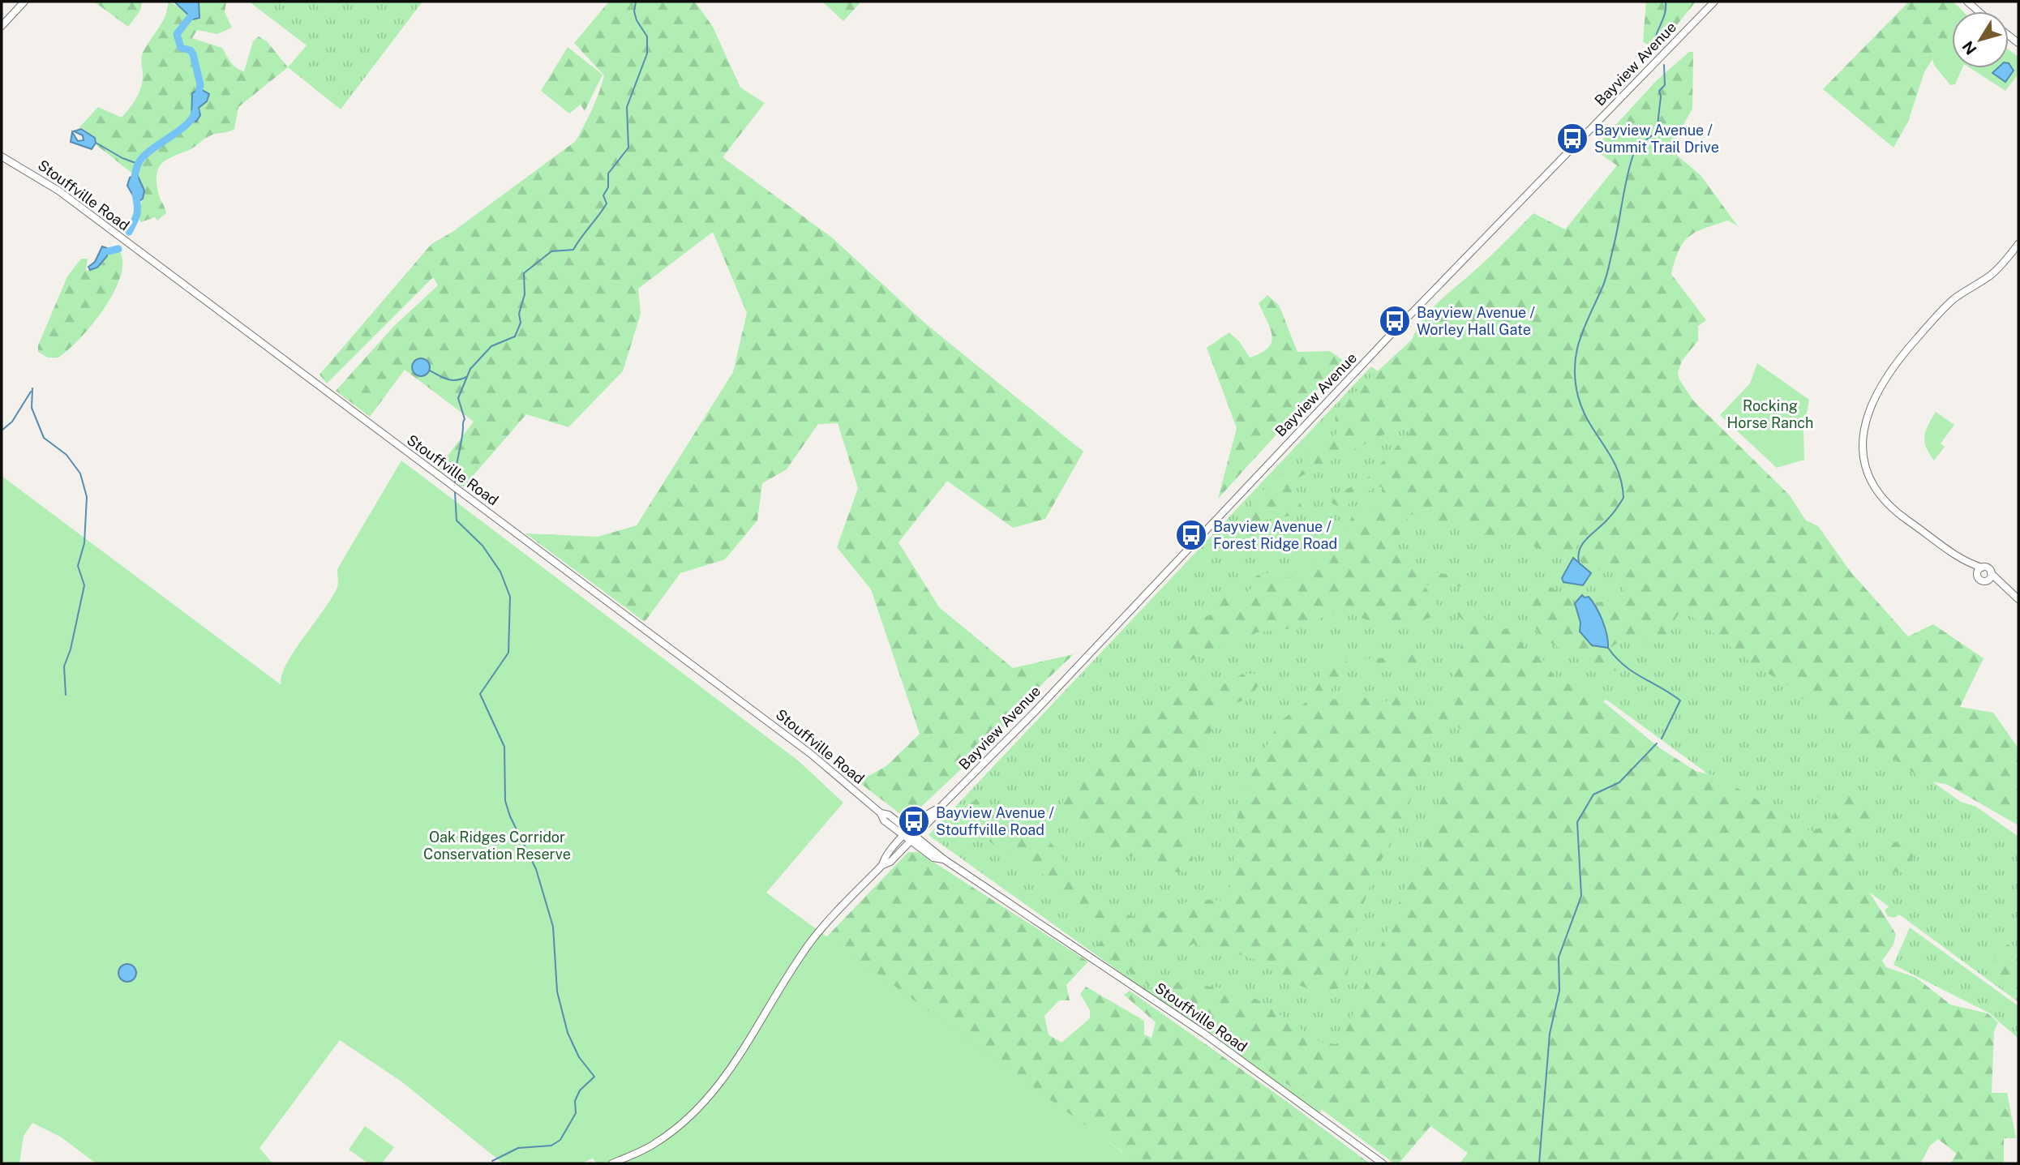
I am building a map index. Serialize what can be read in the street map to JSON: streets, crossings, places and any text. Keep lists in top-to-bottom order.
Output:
{
  "streets": {
    "main road": ["Bayview Avenue", "Stouffville Road"]
  },
  "crossings": [
    ["Bayview Avenue", "Stouffville Road"]
  ],
  "parks": ["Rocking Horse Ranch", "Oak Ridges Corridor Conservation Reserve"],
  "places": {
    "bus stop": [
      "Bayview Avenue / Summit Trail Drive",
      "Bayview Avenue / Worley Hall Gate",
      "Bayview Avenue / Forest Ridge Road",
      "Bayview Avenue / Stouffville Road"
    ]
  },
  "north": "bottom left"
}
